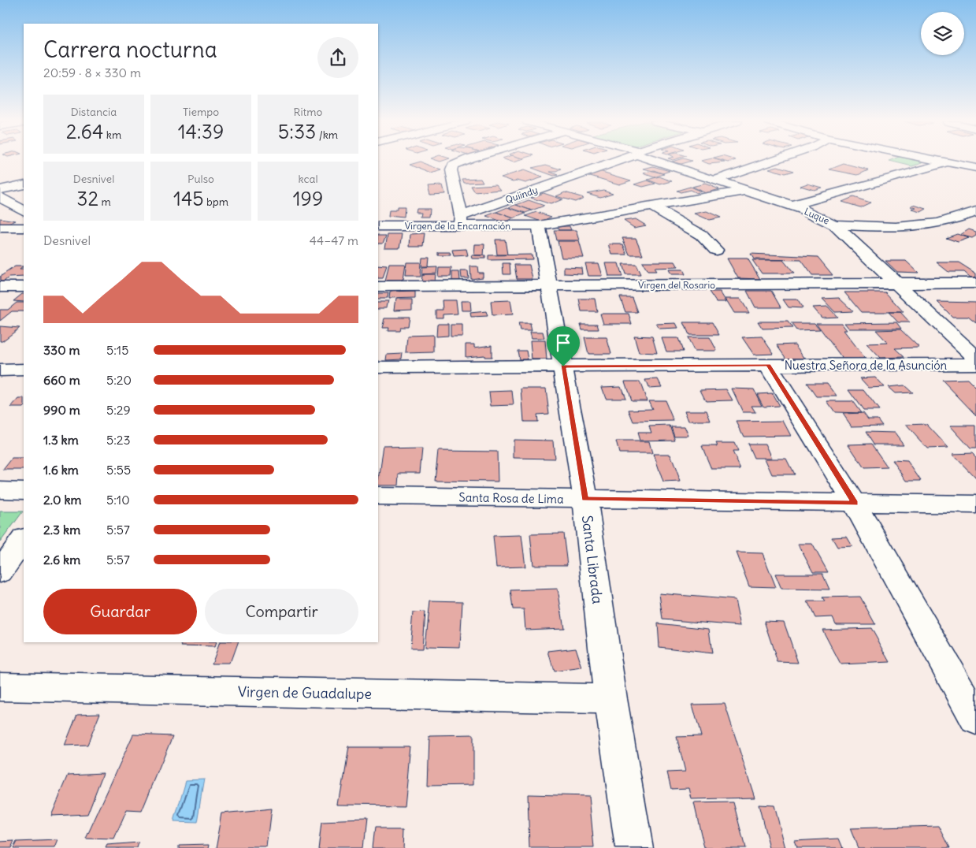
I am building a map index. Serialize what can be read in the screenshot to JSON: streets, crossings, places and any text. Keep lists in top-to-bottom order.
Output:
{
  "streets": {
    "street": [
      "Quiindy",
      "Luque",
      "Virgen de la Encarnación",
      "Virgen del Rosario",
      "Nuestra Señora de la Asunción",
      "Santa Rosa de Lima",
      "Santa Librada",
      "Virgen de Guadalupe"
    ]
  },
  "crossings": [
    ["Quiindy", "Virgen de la Encarnación"],
    ["Luque", "Virgen de la Encarnación"],
    ["Luque", "Virgen del Rosario"],
    ["Virgen de la Encarnación", "Santa Librada"],
    ["Virgen del Rosario", "Santa Librada"],
    ["Nuestra Señora de la Asunción", "Santa Librada"],
    ["Santa Rosa de Lima", "Santa Librada"],
    ["Santa Librada", "Virgen de Guadalupe"]
  ],
  "page": {
    "heading": ["Carrera nocturna", "20:59 · 8 × 330 m"],
    "stats": [
      ["Distancia", "2.64 km"],
      ["Tiempo", "14:39"],
      ["Ritmo", "5:33 /km"],
      ["Desnivel", "32 m"],
      ["Pulso", "145 bpm"],
      ["kcal", "199"]
    ],
    "chart": ["Desnivel", "44–47 m"],
    "list": [
      {
        "name": "330 m",
        "note": "5:15"
      },
      {
        "name": "660 m",
        "note": "5:20"
      },
      {
        "name": "990 m",
        "note": "5:29"
      },
      {
        "name": "1.3 km",
        "note": "5:23"
      },
      {
        "name": "1.6 km",
        "note": "5:55"
      },
      {
        "name": "2.0 km",
        "note": "5:10"
      },
      {
        "name": "2.3 km",
        "note": "5:57"
      },
      {
        "name": "2.6 km",
        "note": "5:57"
      }
    ],
    "buttons": ["Guardar", "Compartir"]
  }
}
